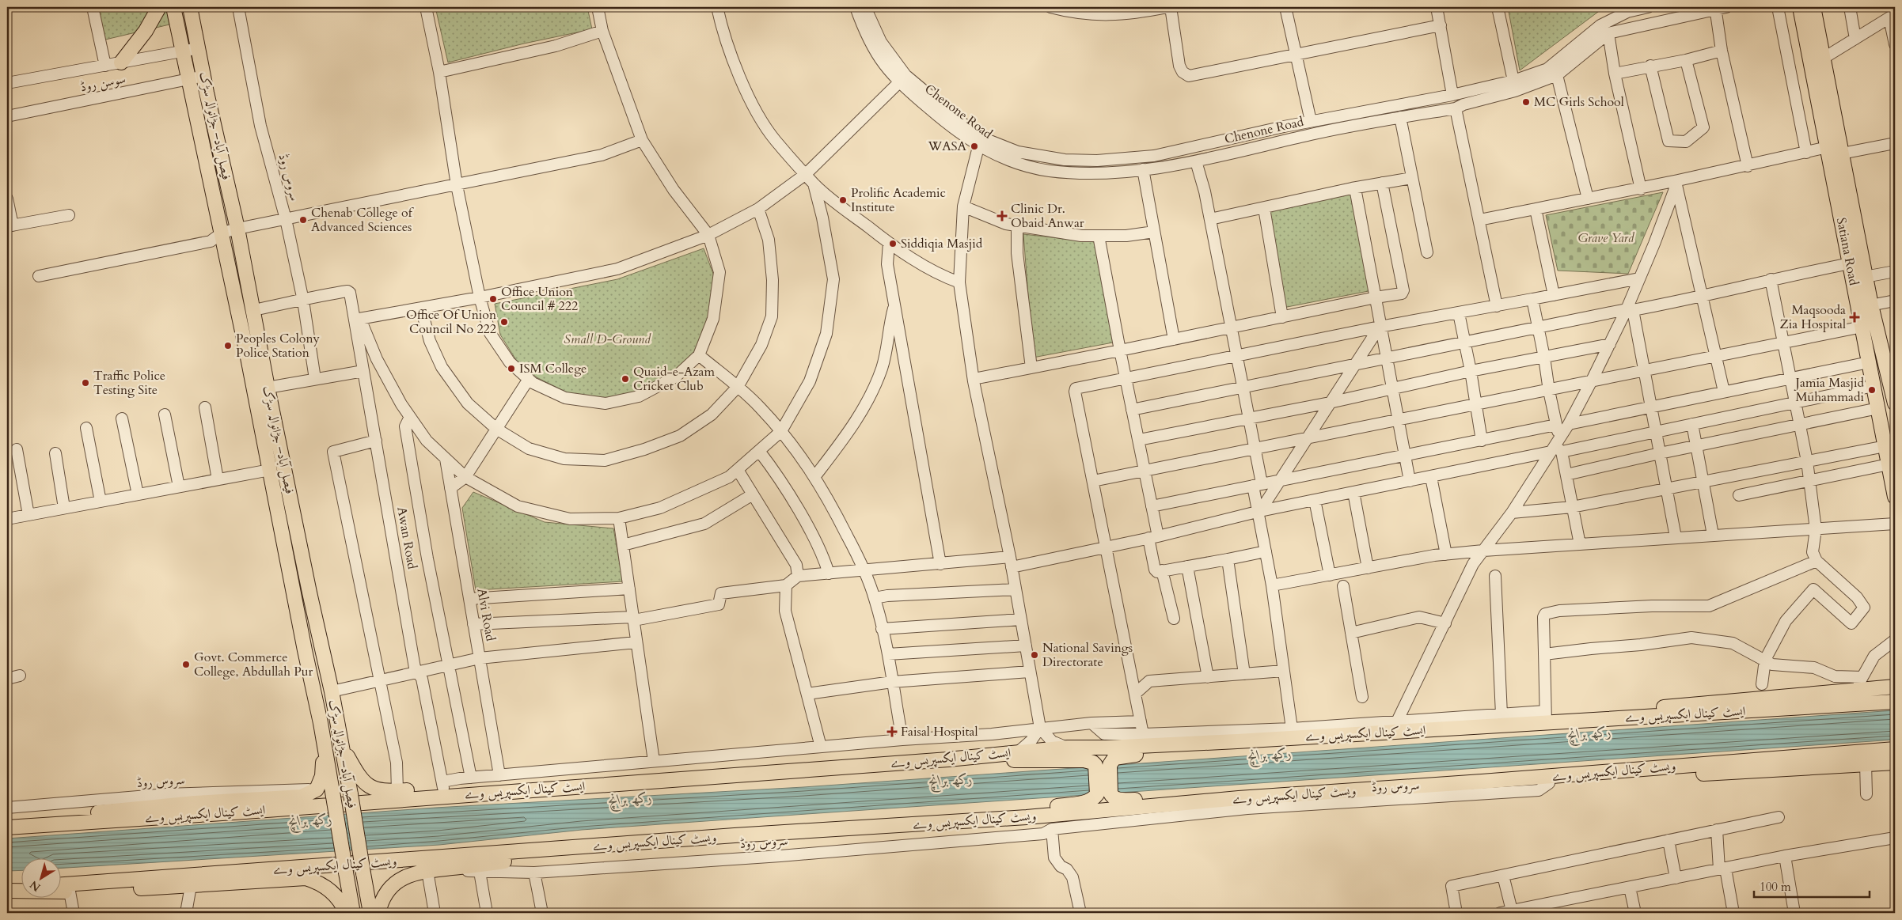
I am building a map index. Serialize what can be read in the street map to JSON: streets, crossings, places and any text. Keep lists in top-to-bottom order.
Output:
{
  "streets": {
    "main road": [
      "فیصل آباد– جڑانوالہ سڑک",
      "Satiana Road",
      "ایسٹ کینال ایکسپریس وے",
      "ویسٹ کینال ایکسپریس وے"
    ],
    "street": [
      "سوسن روڈ",
      "Chenone Road",
      "سروس روڈ",
      "Awan Road",
      "Alvi Road"
    ]
  },
  "crossings": [
    ["سوسن روڈ", "فیصل آباد– جڑانوالہ سڑک"],
    ["سروس روڈ", "Awan Road"]
  ],
  "water": ["رکھ برانچ"],
  "parks": ["Grave Yard", "Small D-Ground"],
  "places": {
    "other": [
      "MC Girls School",
      "WASA",
      "Prolific Academic Institute",
      "Chenab College of Advanced Sciences",
      "Siddiqia Masjid",
      "Office Union Council # 222",
      "Office Of Union Council No 222",
      "Peoples Colony Police Station",
      "ISM College",
      "Quaid-e-Azam Cricket Club",
      "Traffic Police Testing Site",
      "Jamia Masjid Muhammadi",
      "National Savings Directorate",
      "Govt. Commerce College, Abdullah Pur"
    ],
    "health": ["Clinic Dr. Obaid Anwar", "Maqsooda Zia Hospital", "Faisal Hospital"]
  },
  "scale_bar": "100 m",
  "north": "bottom left"
}
